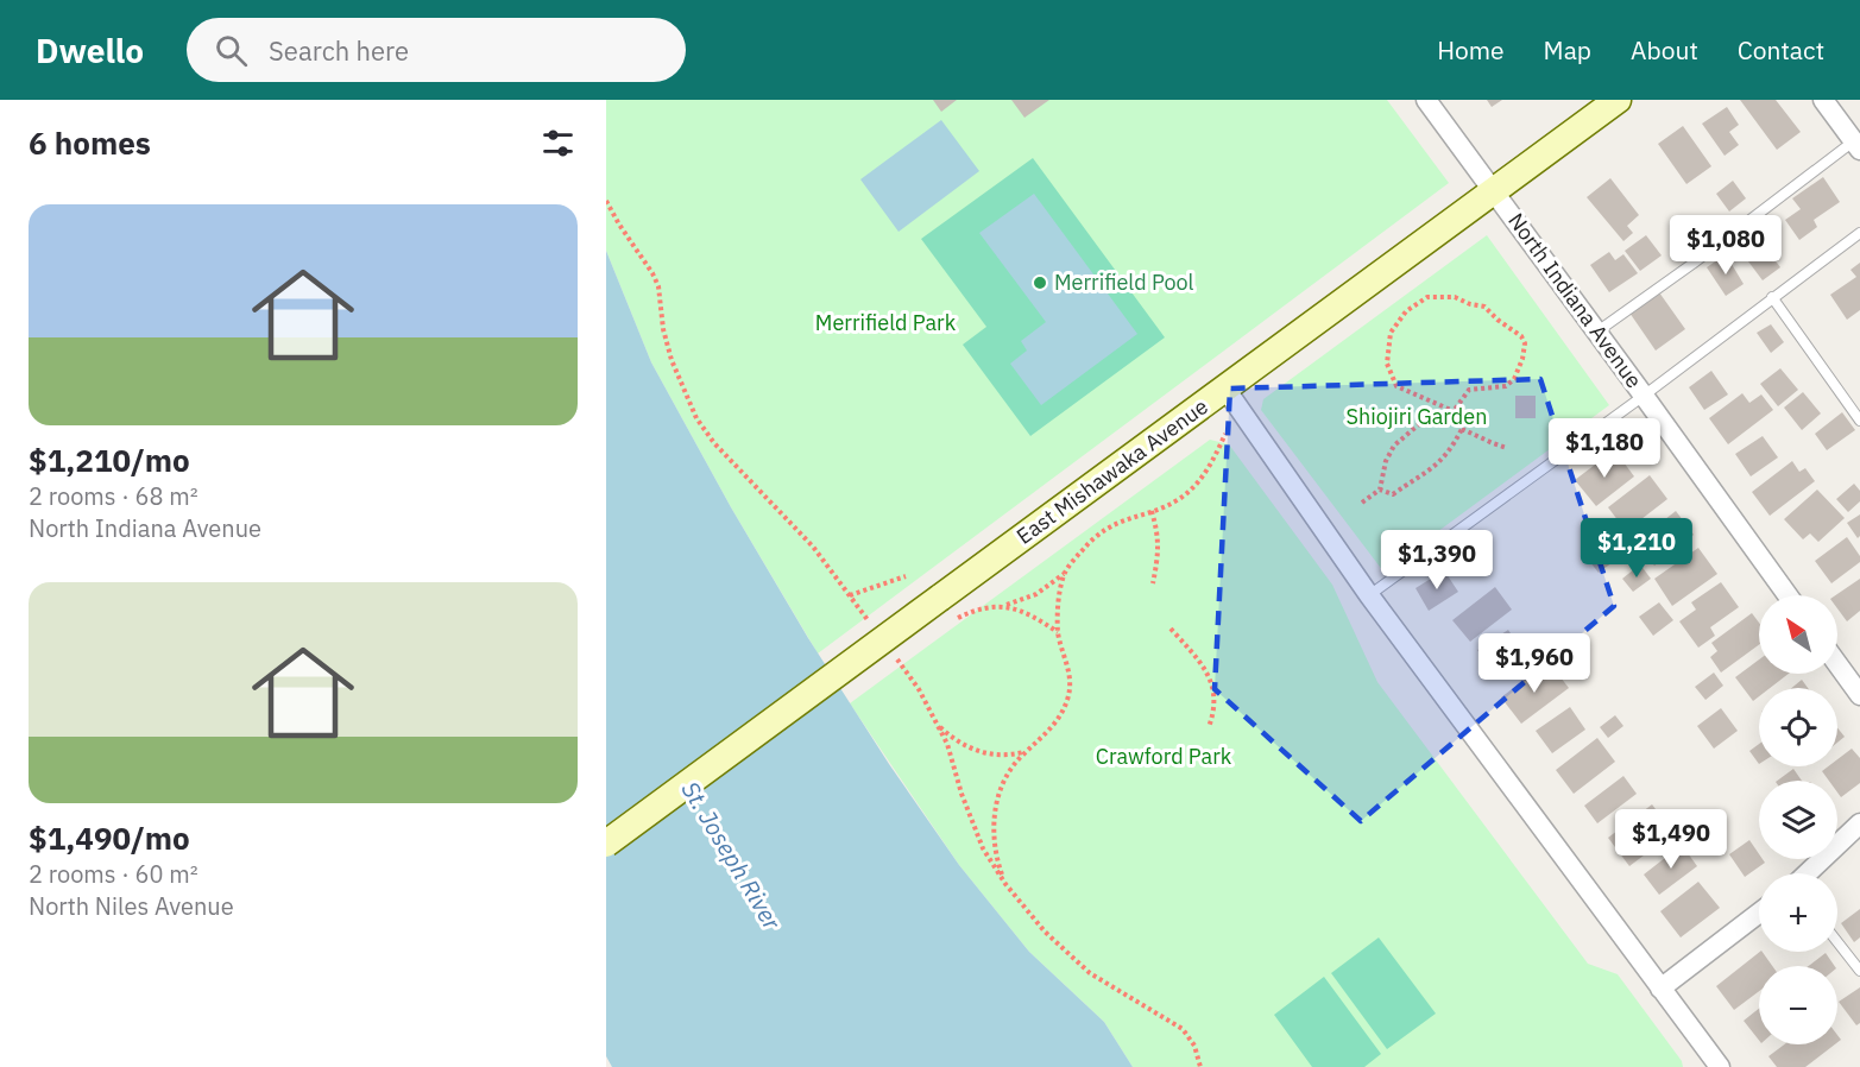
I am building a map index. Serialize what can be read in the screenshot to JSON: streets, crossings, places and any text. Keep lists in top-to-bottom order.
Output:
{
  "streets": {
    "street": ["North Indiana Avenue", "East Mishawaka Avenue"]
  },
  "crossings": [
    ["North Indiana Avenue", "East Mishawaka Avenue"]
  ],
  "water": ["St. Joseph River"],
  "parks": ["Merrifield Park", "Shiojiri Garden", "Crawford Park"],
  "places": ["Merrifield Pool"],
  "north": "top left",
  "page": {
    "header": "Dwello",
    "search": "Search here",
    "nav": [
      "Home",
      "Map",
      "About",
      "Contact"
    ],
    "heading": "6 homes",
    "list": [
      {
        "name": "$1,210/mo",
        "note": "2 rooms · 68 m² · North Indiana Avenue"
      },
      {
        "name": "$1,490/mo",
        "note": "2 rooms · 60 m² · North Niles Avenue"
      }
    ],
    "price": [
      "$1,080",
      "$1,180",
      "$1,210",
      "$1,390",
      "$1,960",
      "$1,490"
    ],
    "map_buttons": ["+", "−"]
  }
}
